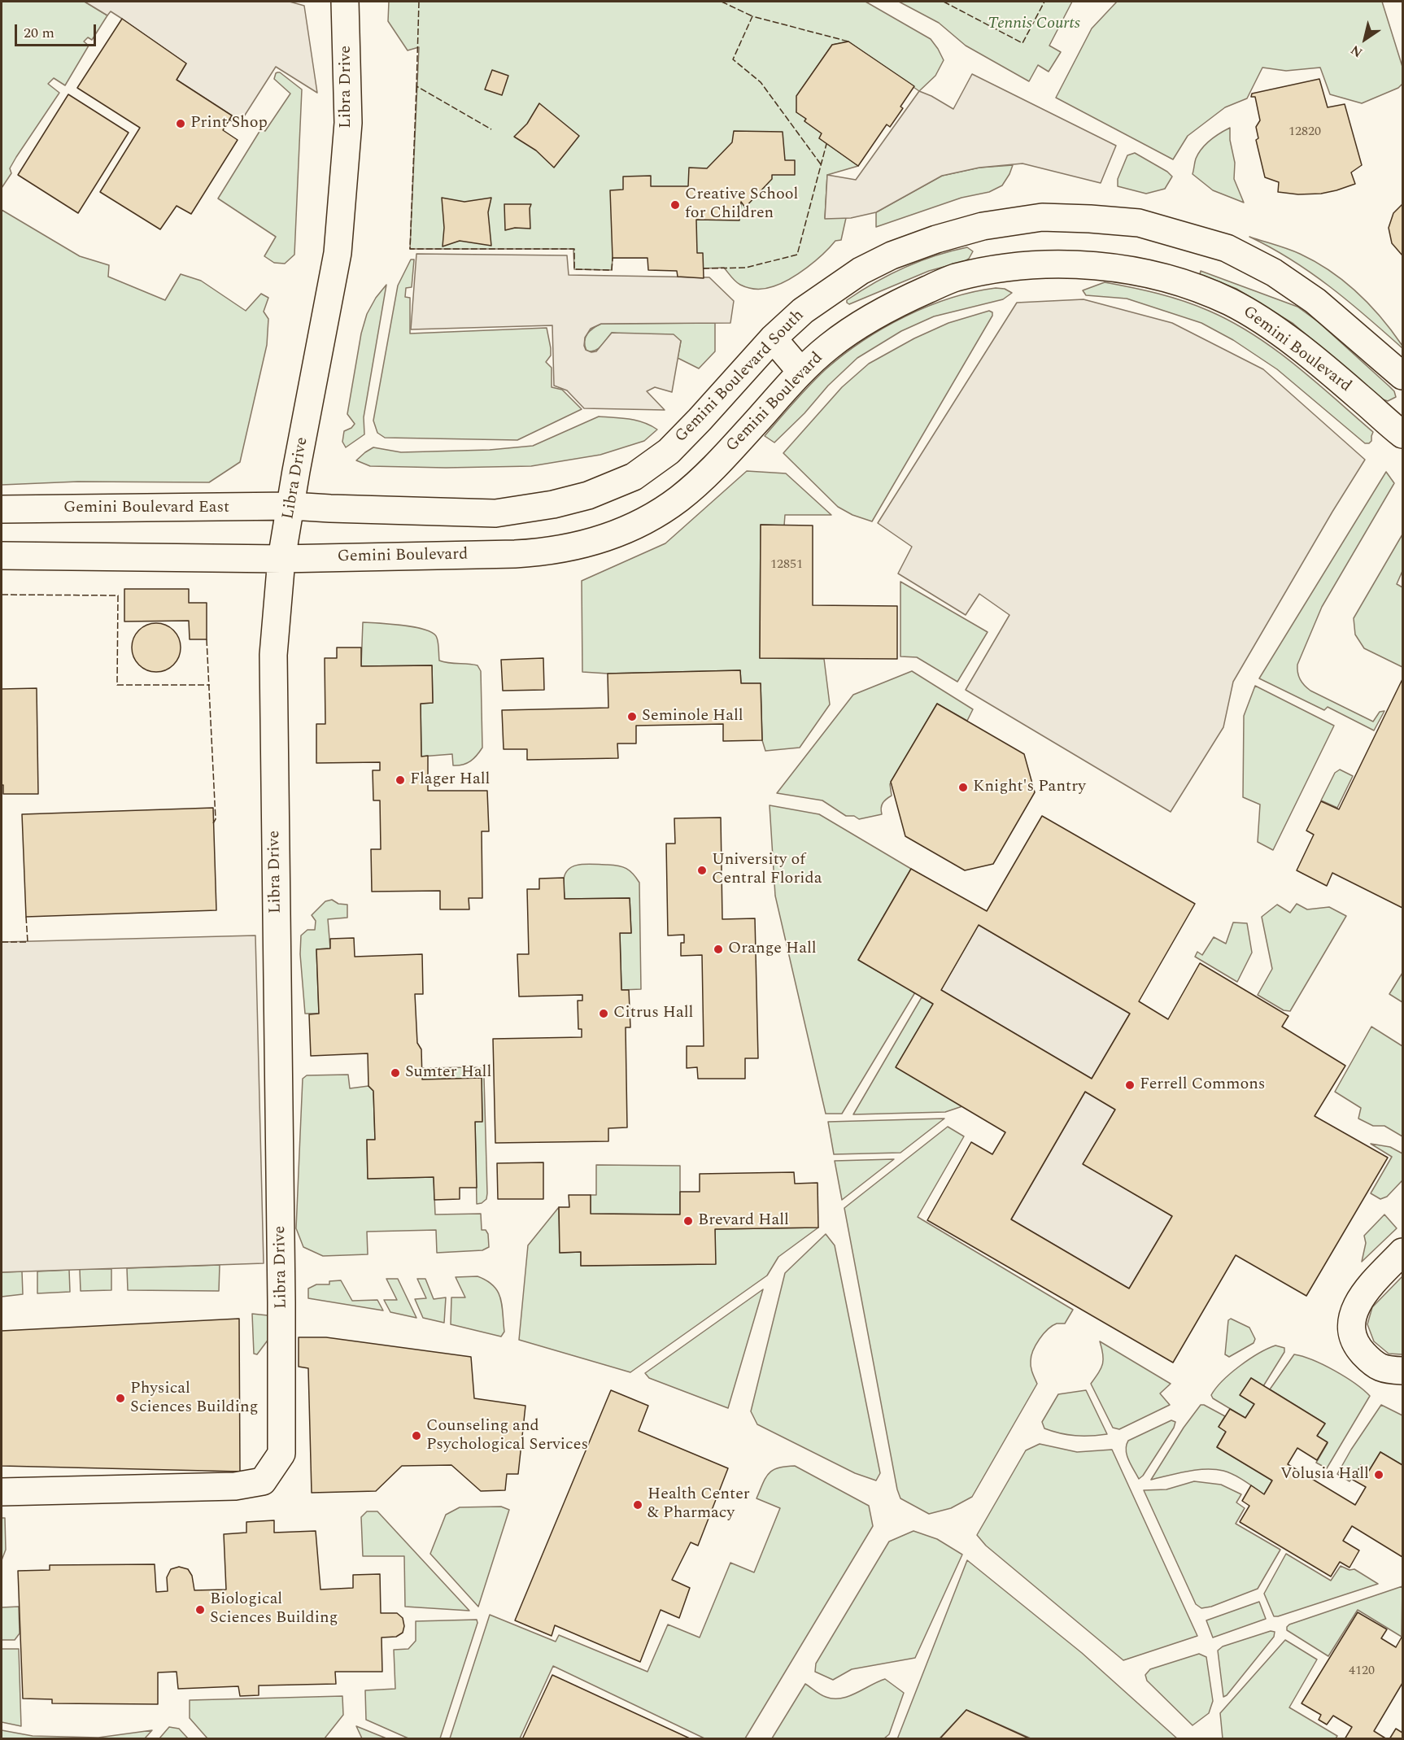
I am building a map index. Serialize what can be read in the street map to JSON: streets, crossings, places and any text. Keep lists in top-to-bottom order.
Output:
{
  "streets": {
    "street": [
      "Libra Drive",
      "Gemini Boulevard",
      "Gemini Boulevard South",
      "Gemini Boulevard East"
    ]
  },
  "crossings": [
    ["Libra Drive", "Gemini Boulevard"],
    ["Libra Drive", "Gemini Boulevard South"],
    ["Libra Drive", "Gemini Boulevard East"],
    ["Gemini Boulevard South", "Gemini Boulevard East"]
  ],
  "parks": ["Tennis Courts"],
  "places": [
    "Print Shop",
    "Creative School for Children",
    "Seminole Hall",
    "Flager Hall",
    "Knight's Pantry",
    "University of Central Florida",
    "Orange Hall",
    "Citrus Hall",
    "Sumter Hall",
    "Ferrell Commons",
    "Brevard Hall",
    "Physical Sciences Building",
    "Counseling and Psychological Services",
    "Volusia Hall",
    "Health Center & Pharmacy",
    "Biological Sciences Building"
  ],
  "house_numbers": ["12820", "12851", "4120"],
  "scale_bar": "20 m",
  "north": "bottom left"
}
